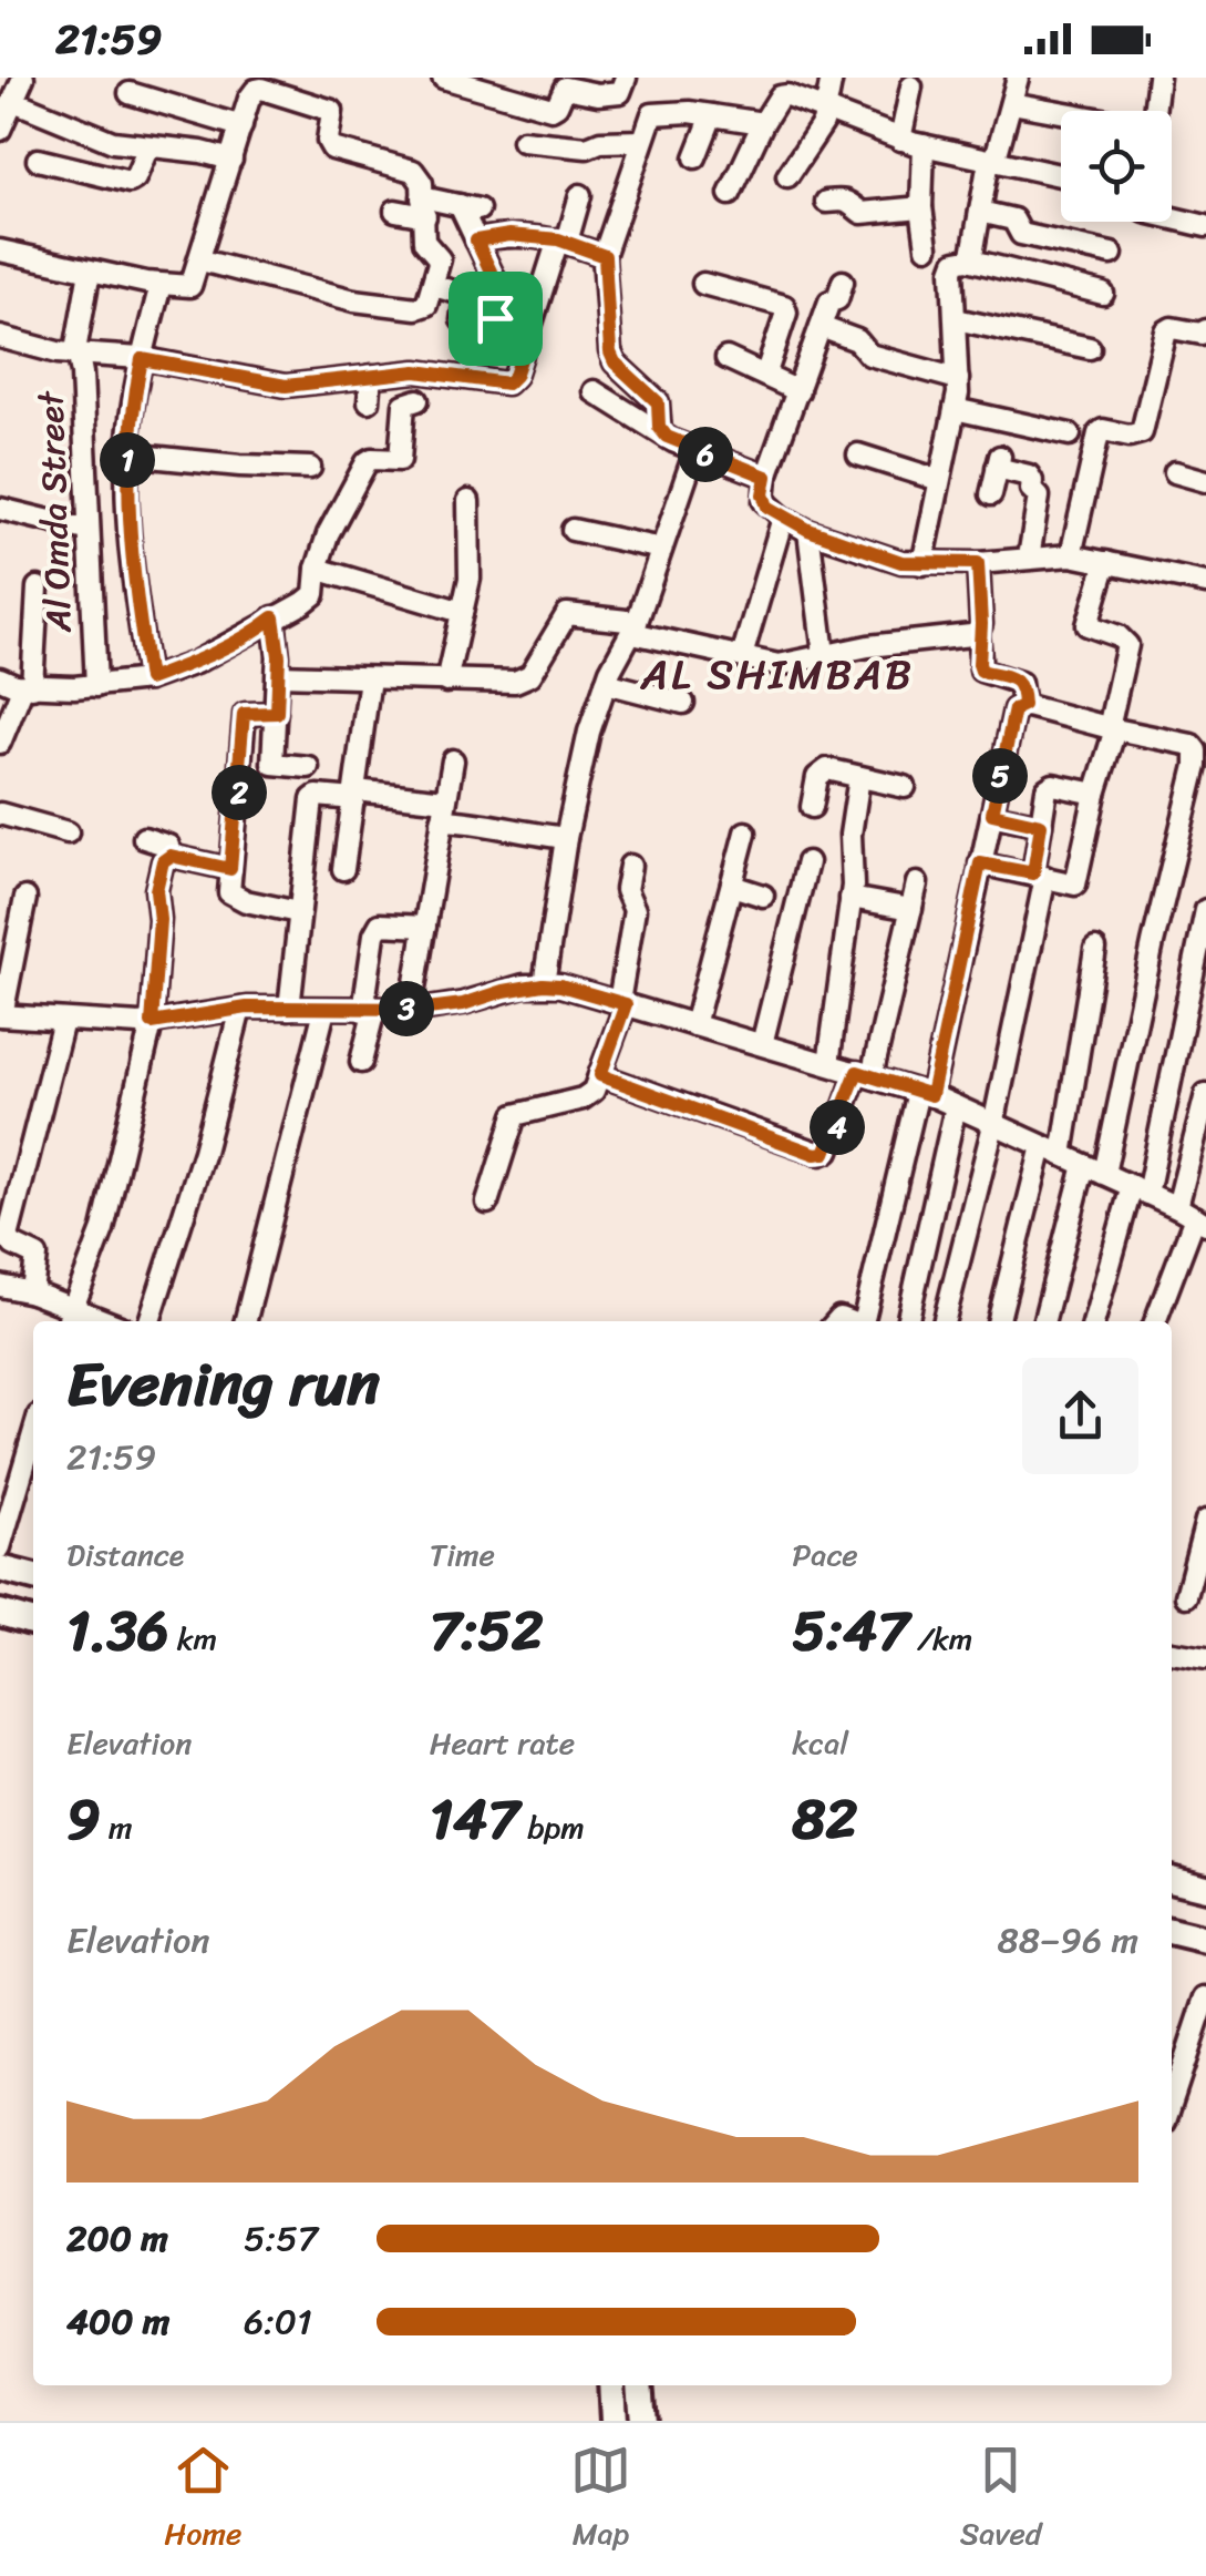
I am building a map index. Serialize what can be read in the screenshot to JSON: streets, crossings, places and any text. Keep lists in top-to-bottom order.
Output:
{
  "streets": {
    "street": ["Al Omda Street"]
  },
  "districts": ["AL SHIMBAB"],
  "page": {
    "status": "21:59",
    "pins": [
      "6",
      "1",
      "5",
      "2",
      "3",
      "4"
    ],
    "heading": ["Evening run", "21:59"],
    "stats": [
      ["Distance", "1.36 km"],
      ["Time", "7:52"],
      ["Pace", "5:47 /km"],
      ["Elevation", "9 m"],
      ["Heart rate", "147 bpm"],
      ["kcal", "82"]
    ],
    "chart": ["Elevation", "88–96 m"],
    "list": [
      {
        "name": "200 m",
        "note": "5:57"
      },
      {
        "name": "400 m",
        "note": "6:01"
      }
    ],
    "tabs": ["Home", "Map", "Saved"]
  }
}
